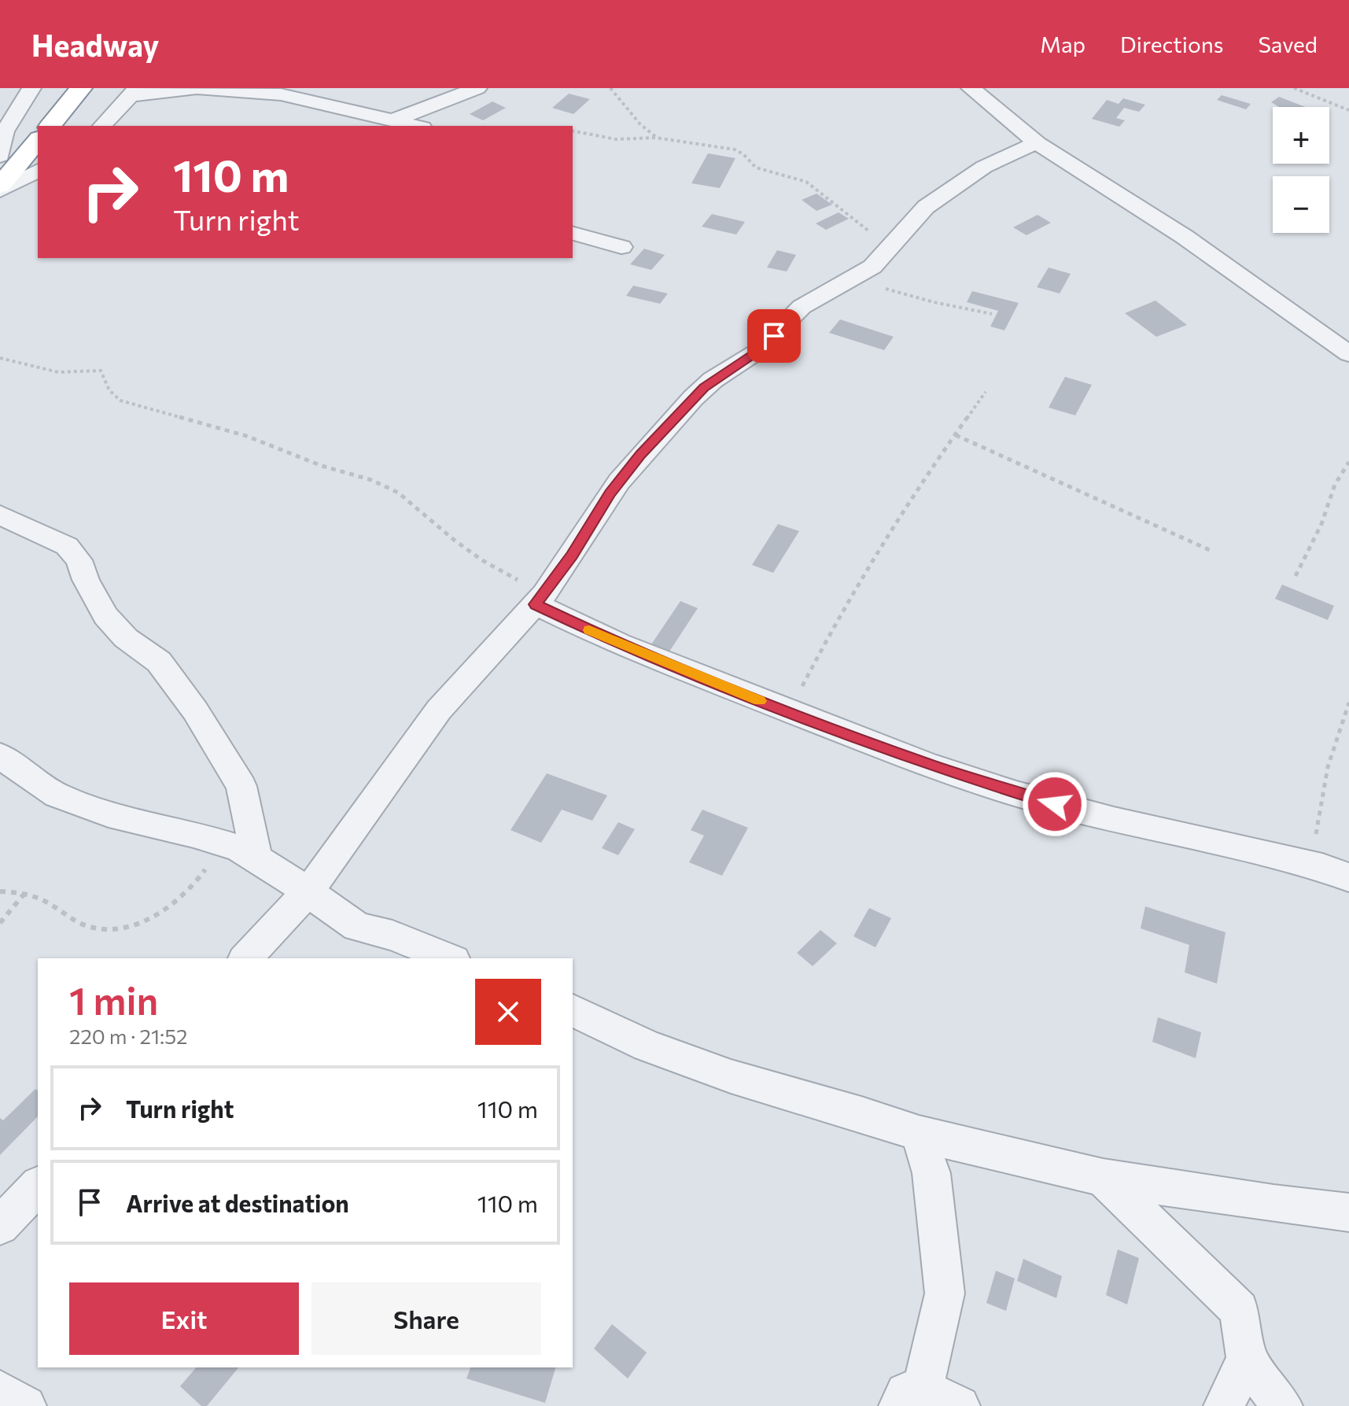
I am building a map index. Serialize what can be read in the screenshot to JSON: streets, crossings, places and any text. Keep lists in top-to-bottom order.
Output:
{
  "page": {
    "header": "Headway",
    "nav": ["Map", "Directions", "Saved"],
    "map_buttons": ["+", "−"],
    "turn": ["110 m", "Turn right"],
    "heading": ["1 min", "220 m · 21:52"],
    "list": [
      {
        "name": "Turn right",
        "value": "110 m"
      },
      {
        "name": "Arrive at destination",
        "value": "110 m"
      }
    ],
    "buttons": ["Exit", "Share"]
  }
}
